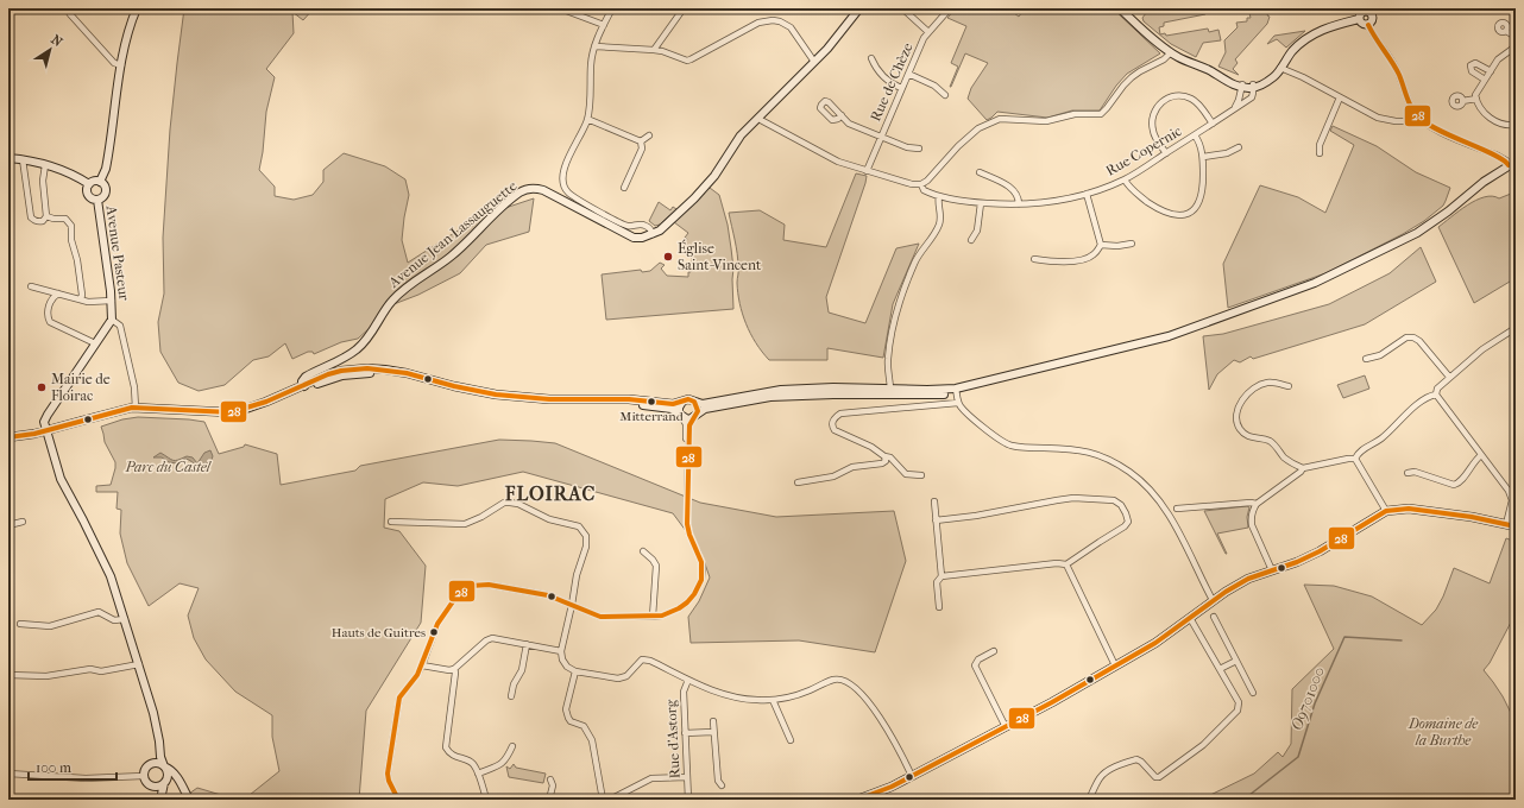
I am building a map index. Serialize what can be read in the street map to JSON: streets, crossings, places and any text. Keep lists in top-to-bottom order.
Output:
{
  "streets": {
    "street": [
      "Rue de Chèze",
      "Rue Copernic",
      "Avenue Jean Lassauguette",
      "Avenue Pasteur",
      "Rue d'Astorg"
    ]
  },
  "crossings": [
    ["Rue de Chèze", "Rue Copernic"]
  ],
  "districts": ["FLOIRAC"],
  "water": ["O9701000"],
  "parks": ["Parc du Castel", "Domaine de la Burthe"],
  "places": [
    "Église Saint-Vincent",
    "Mairie de Floirac",
    "Mitterrand",
    "Hauts de Guitres"
  ],
  "lines": ["transit line 28"],
  "scale_bar": "100 m",
  "north": "top right"
}
